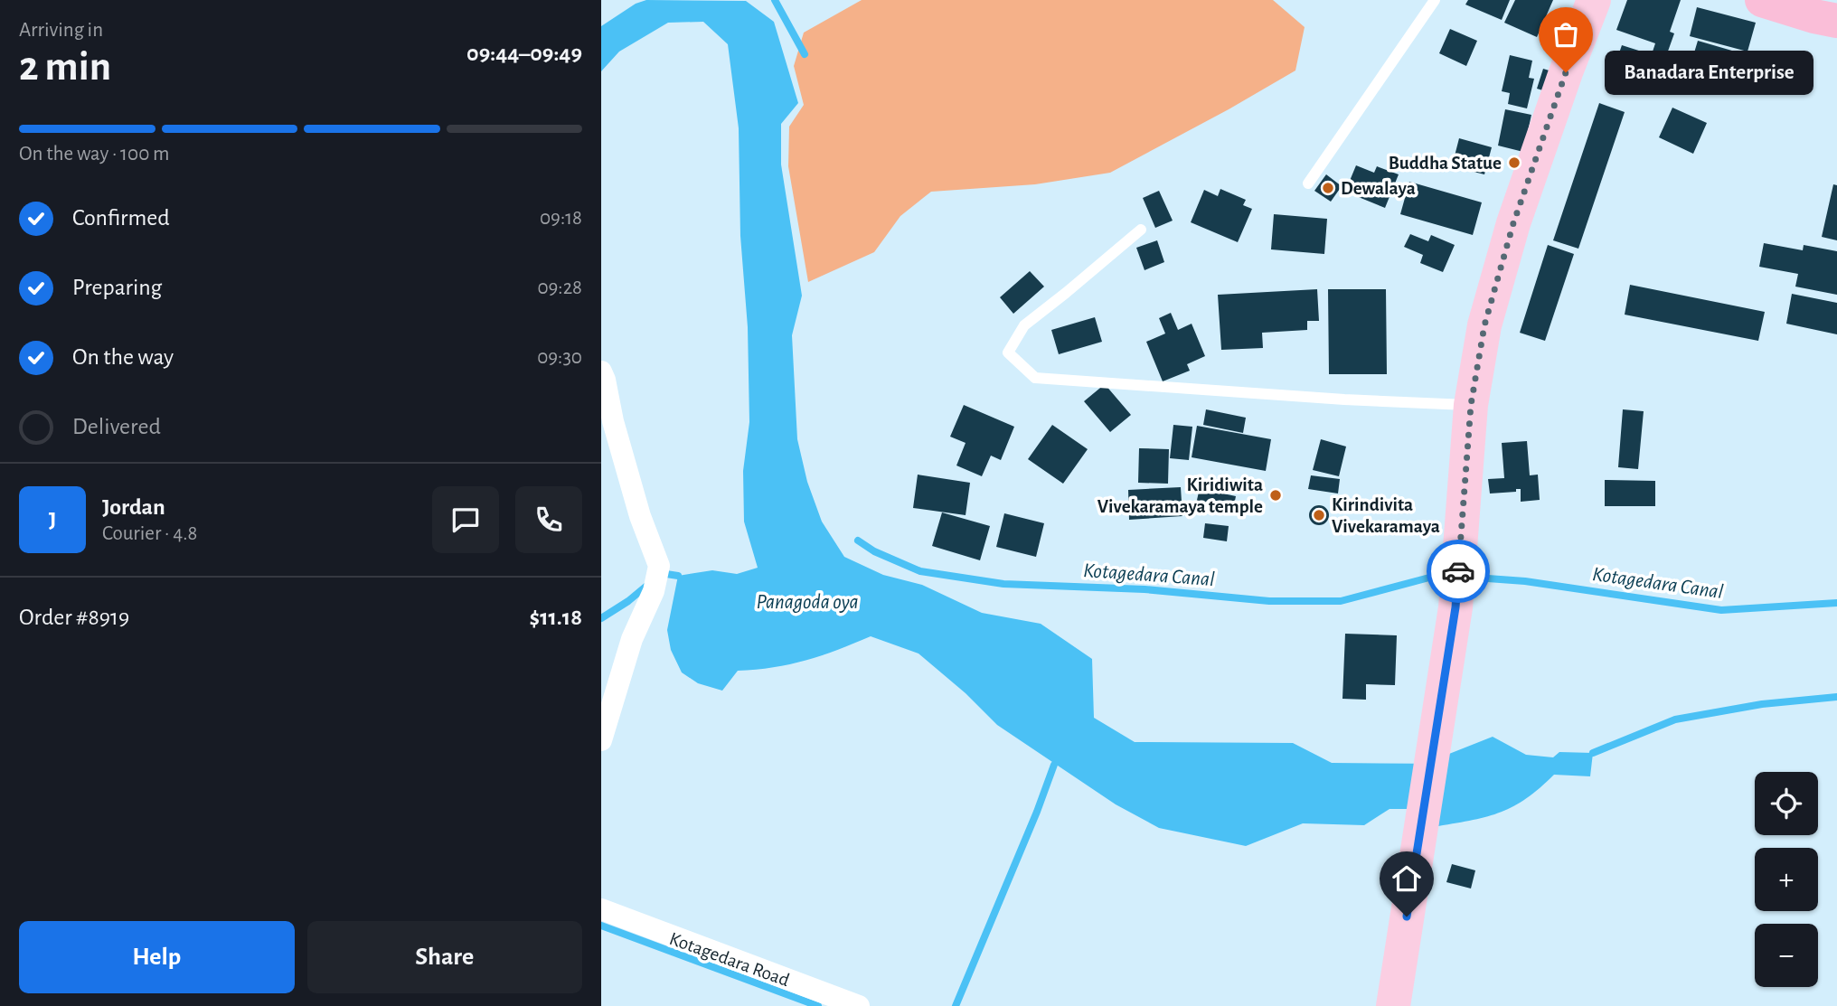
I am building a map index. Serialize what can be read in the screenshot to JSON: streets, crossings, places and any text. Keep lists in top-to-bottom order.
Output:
{
  "streets": {
    "street": ["Kotagedara Road"]
  },
  "water": ["Kotagedara Canal", "Panagoda oya"],
  "places": [
    "Banadara Enterprise",
    "Buddha Statue",
    "Dewalaya",
    "Kiridiwita Vivekaramaya temple",
    "Kirindivita Vivekaramaya"
  ],
  "page": {
    "heading": ["2 min", "Arriving in", "09:44–09:49"],
    "panel": [
      "Jordan",
      "Courier · 4.8",
      "Order #8919",
      "$11.18"
    ],
    "bubble": "Banadara Enterprise",
    "bar": "On the way · 100 m",
    "list": [
      ["Confirmed", "09:18"],
      ["Preparing", "09:28"],
      ["On the way", "09:30"],
      "Delivered"
    ],
    "round": "J",
    "map_buttons": ["+", "−"],
    "buttons": ["Help", "Share"]
  }
}
